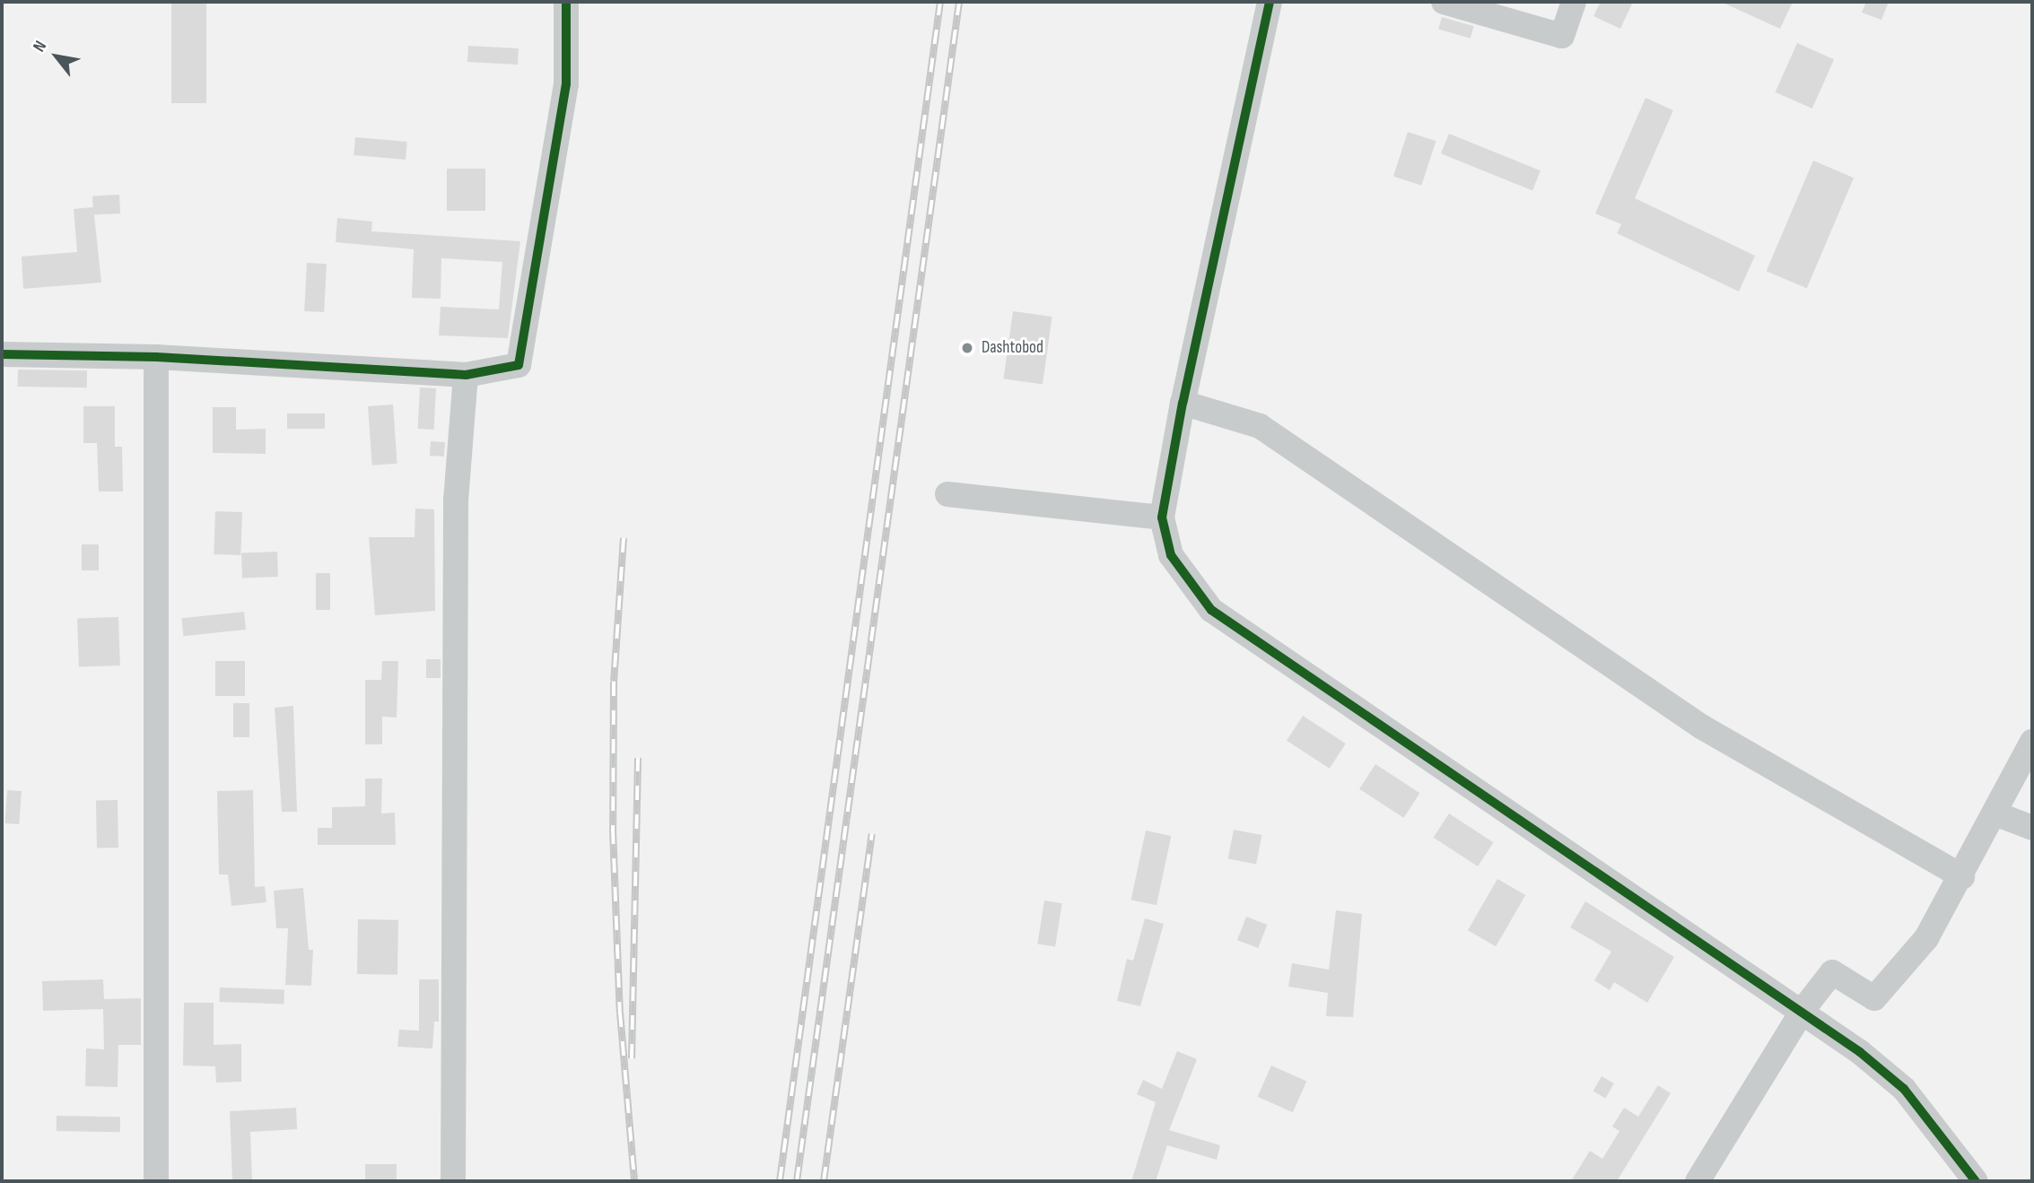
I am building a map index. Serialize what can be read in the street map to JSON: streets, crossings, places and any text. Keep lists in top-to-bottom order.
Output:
{
  "places": ["Dashtobod"],
  "north": "top left"
}
